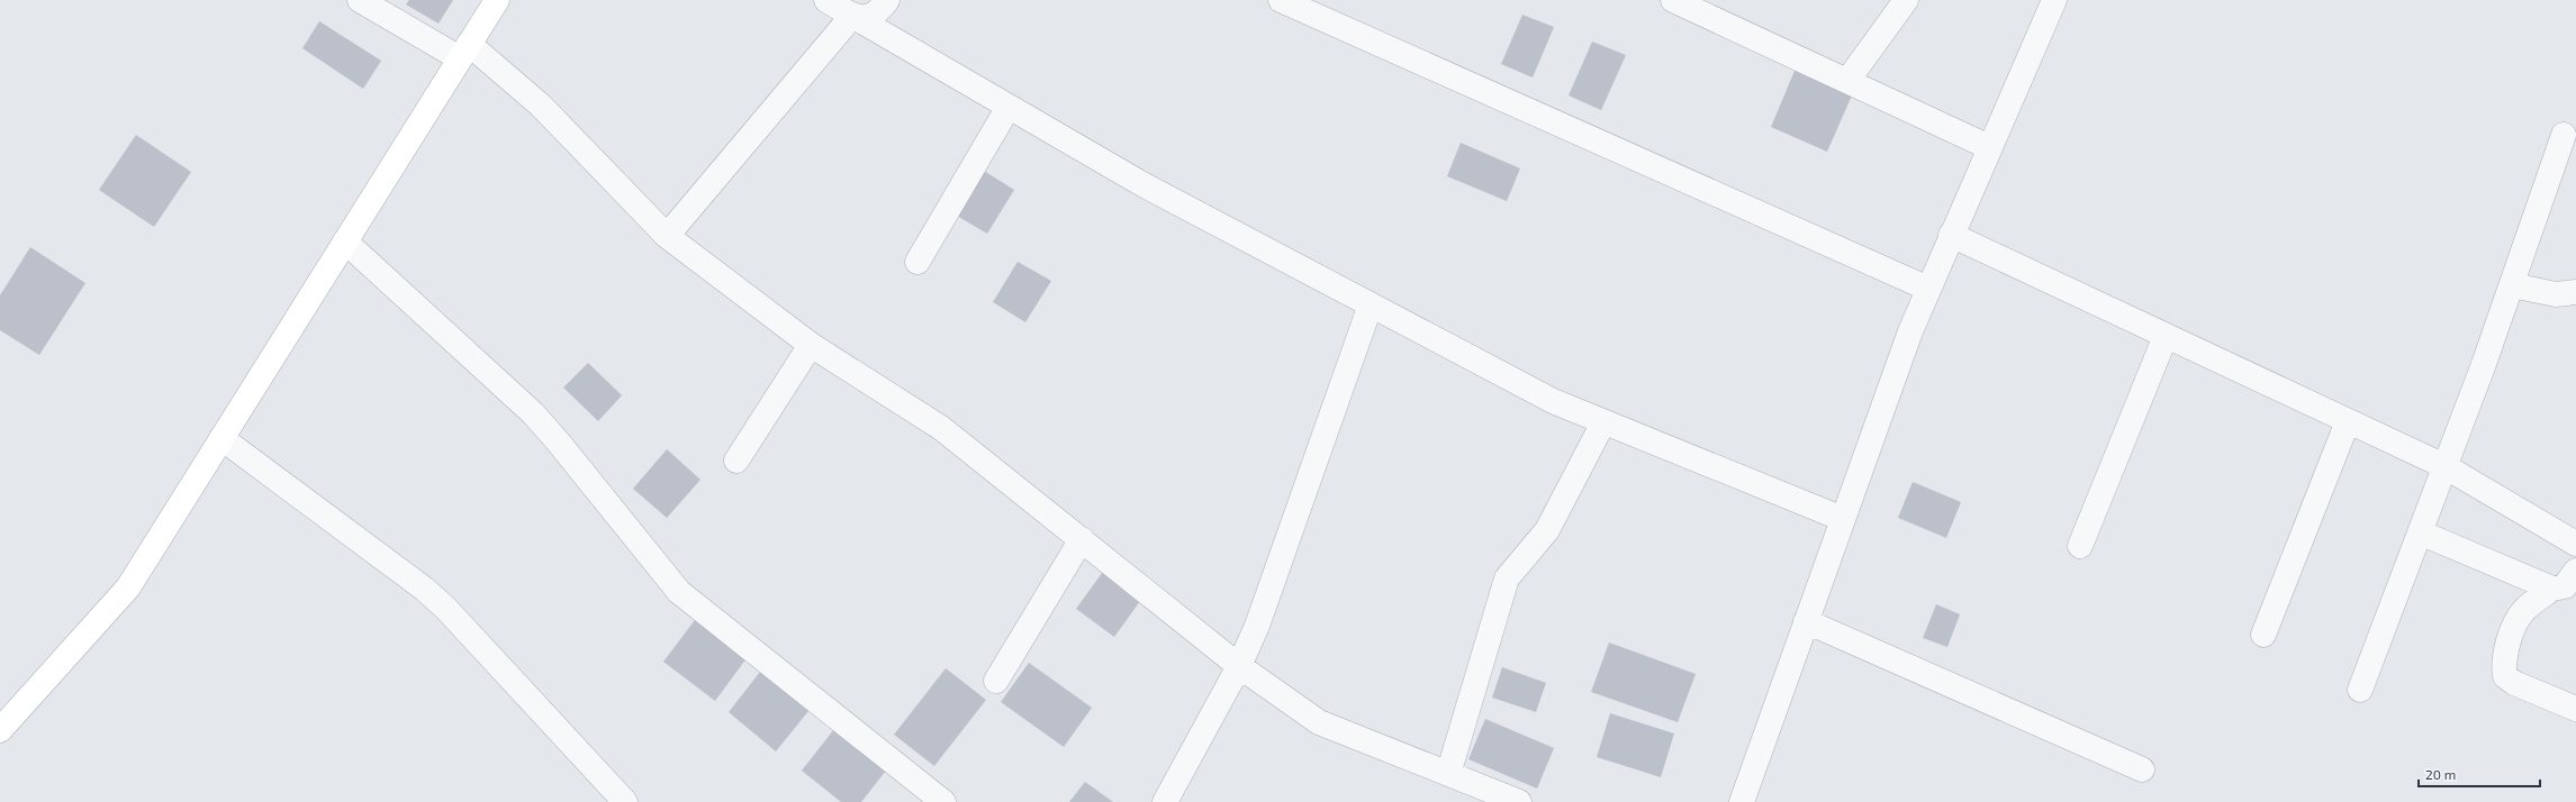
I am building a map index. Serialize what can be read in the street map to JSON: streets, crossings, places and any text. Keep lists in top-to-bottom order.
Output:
{
  "scale_bar": "20 m"
}
